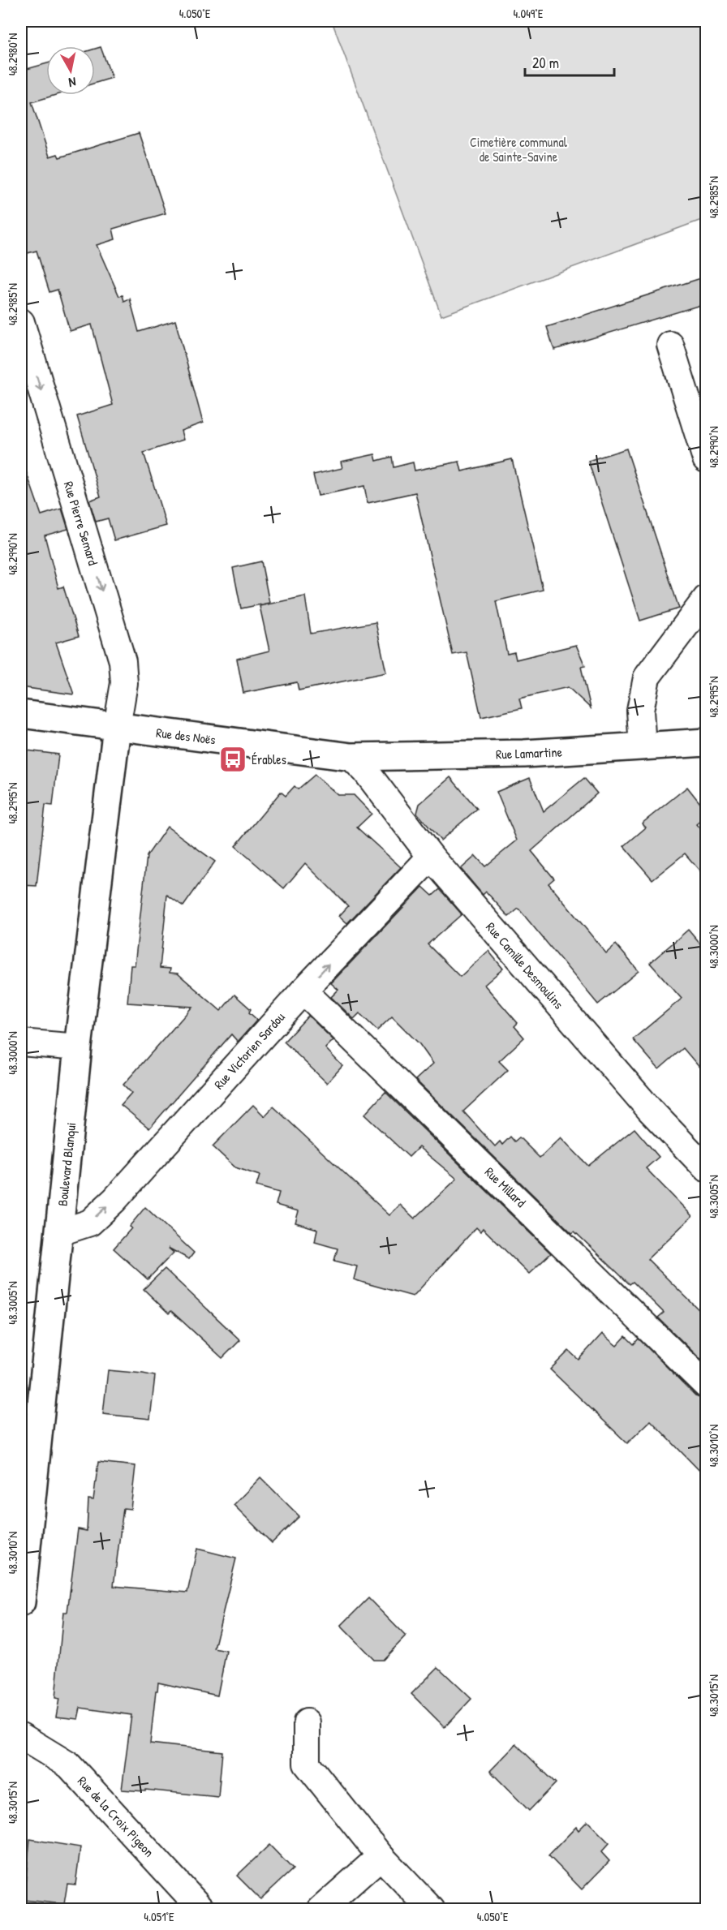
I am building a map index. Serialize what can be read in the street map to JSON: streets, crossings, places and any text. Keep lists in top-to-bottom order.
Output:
{
  "streets": {
    "street": [
      "Rue Pierre Semard",
      "Rue des Noës",
      "Rue Lamartine",
      "Rue Camille Desmoulins",
      "Rue Victorien Sardou",
      "Boulevard Blanqui",
      "Rue Millard",
      "Rue de la Croix Pigeon"
    ]
  },
  "crossings": [
    ["Rue Pierre Semard", "Rue des Noës"],
    ["Rue Pierre Semard", "Boulevard Blanqui"],
    ["Rue des Noës", "Rue Lamartine"],
    ["Rue des Noës", "Rue Camille Desmoulins"],
    ["Rue des Noës", "Boulevard Blanqui"],
    ["Rue Lamartine", "Rue Camille Desmoulins"],
    ["Rue Camille Desmoulins", "Rue Victorien Sardou"],
    ["Rue Victorien Sardou", "Boulevard Blanqui"],
    ["Rue Victorien Sardou", "Rue Millard"]
  ],
  "one_way": ["Rue Pierre Semard", "Rue Victorien Sardou"],
  "parks": ["Cimetière communal de Sainte-Savine"],
  "places": {
    "bus stop": ["Érables"]
  },
  "scale_bar": "20 m",
  "north": "bottom",
  "coordinates": [
    "4.050°E",
    "4.049°E",
    "48.2980°N",
    "48.2985°N",
    "48.2990°N",
    "48.2995°N",
    "48.3000°N",
    "48.3005°N",
    "48.3010°N",
    "48.3015°N",
    "4.051°E"
  ]
}
